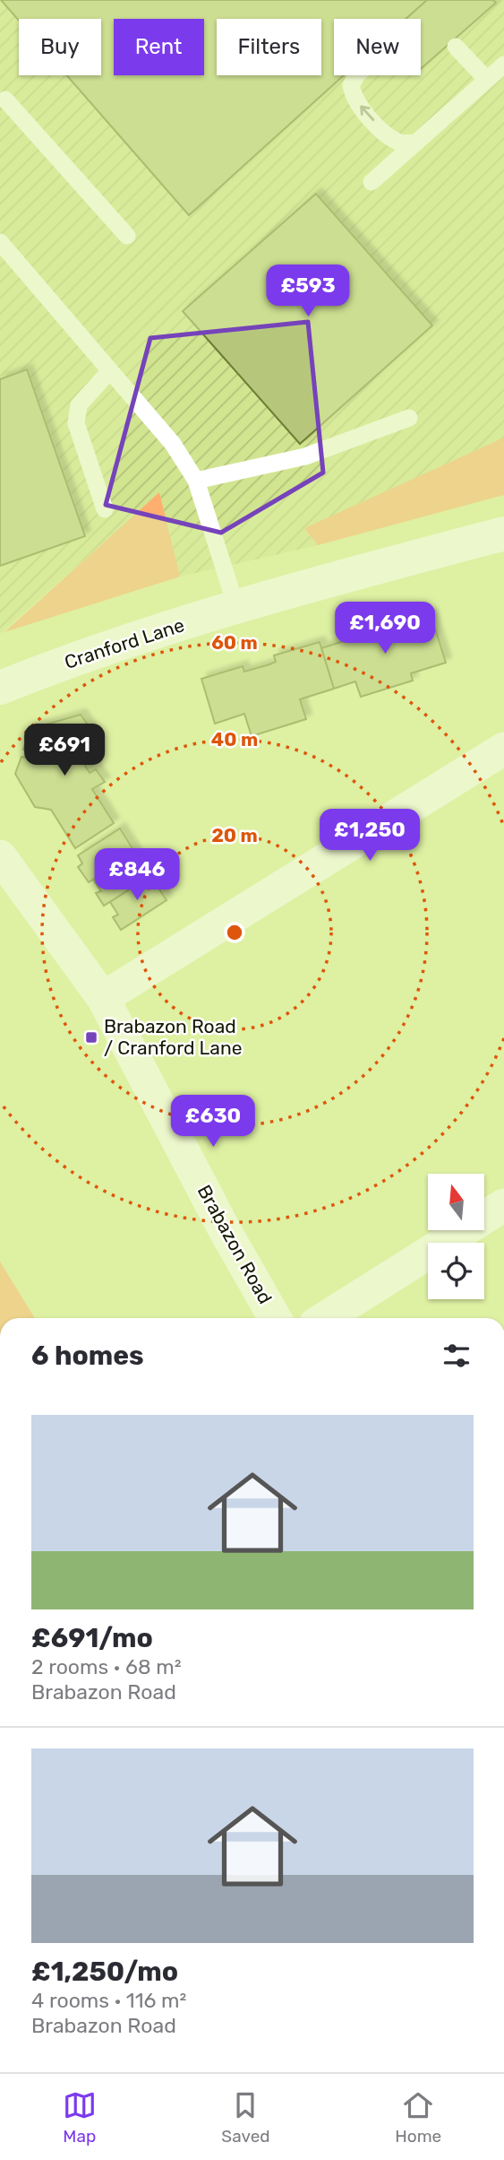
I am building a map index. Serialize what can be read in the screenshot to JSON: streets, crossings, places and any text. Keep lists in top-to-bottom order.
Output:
{
  "streets": {
    "street": ["Cranford Lane", "Brabazon Road"]
  },
  "places": {
    "transit": ["Brabazon Road / Cranford Lane"]
  },
  "north": "top",
  "page": {
    "chip": [
      "Buy",
      "Rent",
      "Filters",
      "New"
    ],
    "price": [
      "£593",
      "£1,690",
      "£691",
      "£1,250",
      "£846",
      "£630"
    ],
    "heading": "6 homes",
    "list": [
      {
        "name": "£691/mo",
        "note": "2 rooms · 68 m² · Brabazon Road"
      },
      {
        "name": "£1,250/mo",
        "note": "4 rooms · 116 m² · Brabazon Road"
      }
    ],
    "tabs": ["Map", "Saved", "Home"]
  },
  "rings": ["60 m", "40 m", "20 m"]
}
